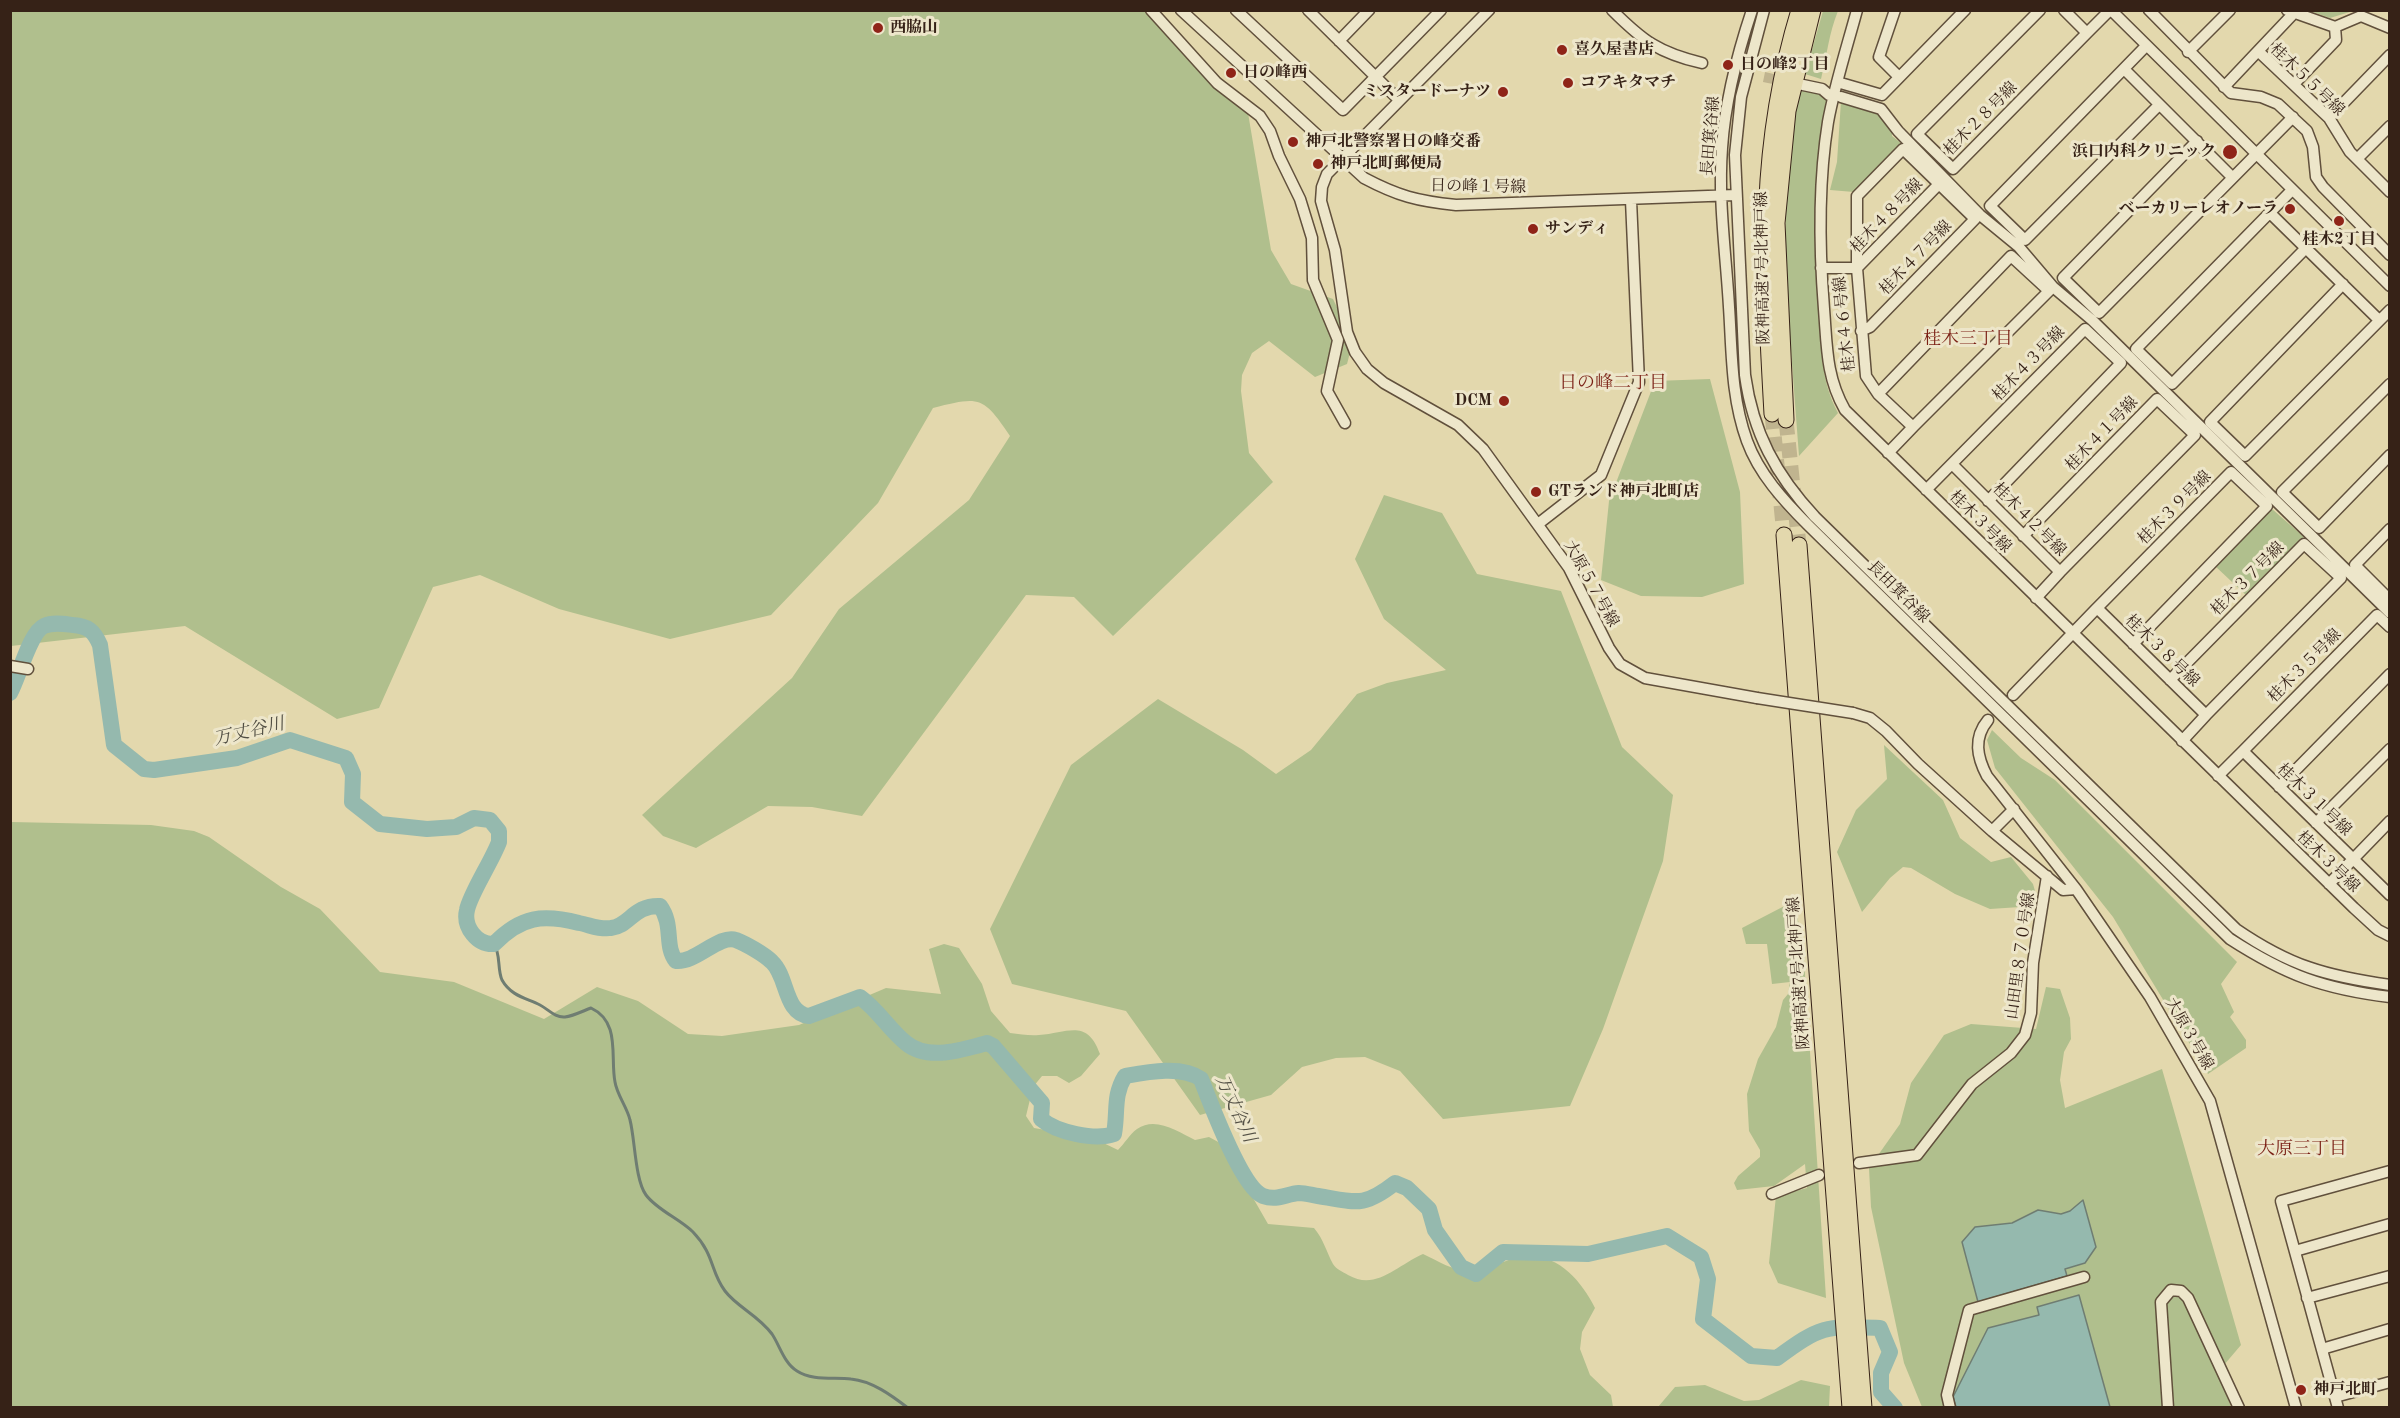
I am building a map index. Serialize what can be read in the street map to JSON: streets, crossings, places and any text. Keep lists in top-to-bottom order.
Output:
{
  "streets": {
    "highway": ["阪神高速7号北神戸線"],
    "street": [
      "桂木５５号線",
      "桂木２８号線",
      "長田箕谷線",
      "日の峰１号線",
      "桂木４８号線",
      "桂木４７号線",
      "桂木４６号線",
      "桂木４３号線",
      "桂木４１号線",
      "桂木３９号線",
      "桂木４２号線",
      "桂木３号線",
      "桂木３７号線",
      "大原５７号線",
      "桂木３８号線",
      "桂木３５号線",
      "桂木３１号線",
      "山田里８７０号線",
      "大原３号線"
    ]
  },
  "crossings": [
    ["長田箕谷線", "日の峰１号線"],
    ["日の峰１号線", "大原５７号線"],
    ["桂木４８号線", "桂木４７号線"],
    ["桂木４８号線", "桂木４６号線"],
    ["桂木４７号線", "桂木４６号線"],
    ["桂木４６号線", "桂木３号線"],
    ["桂木４３号線", "桂木４２号線"],
    ["桂木４３号線", "桂木３号線"],
    ["桂木４１号線", "桂木４２号線"],
    ["桂木３９号線", "桂木３８号線"],
    ["桂木４２号線", "桂木３号線"],
    ["桂木３７号線", "桂木３８号線"],
    ["大原５７号線", "山田里８７０号線"],
    ["大原５７号線", "大原３号線"],
    ["桂木３５号線", "桂木３１号線"]
  ],
  "districts": ["桂木三丁目", "日の峰二丁目", "大原三丁目"],
  "water": ["万丈谷川"],
  "places": [
    "西脇山",
    "喜久屋書店",
    "日の峰2丁目",
    "日の峰西",
    "コアキタマチ",
    "ミスタードーナツ",
    "神戸北警察署日の峰交番",
    "浜口内科クリニック",
    "神戸北町郵便局",
    "ベーカリーレオノーラ",
    "桂木2丁目",
    "サンディ",
    "DCM",
    "GTランド神戸北町店",
    "神戸北町"
  ]
}
